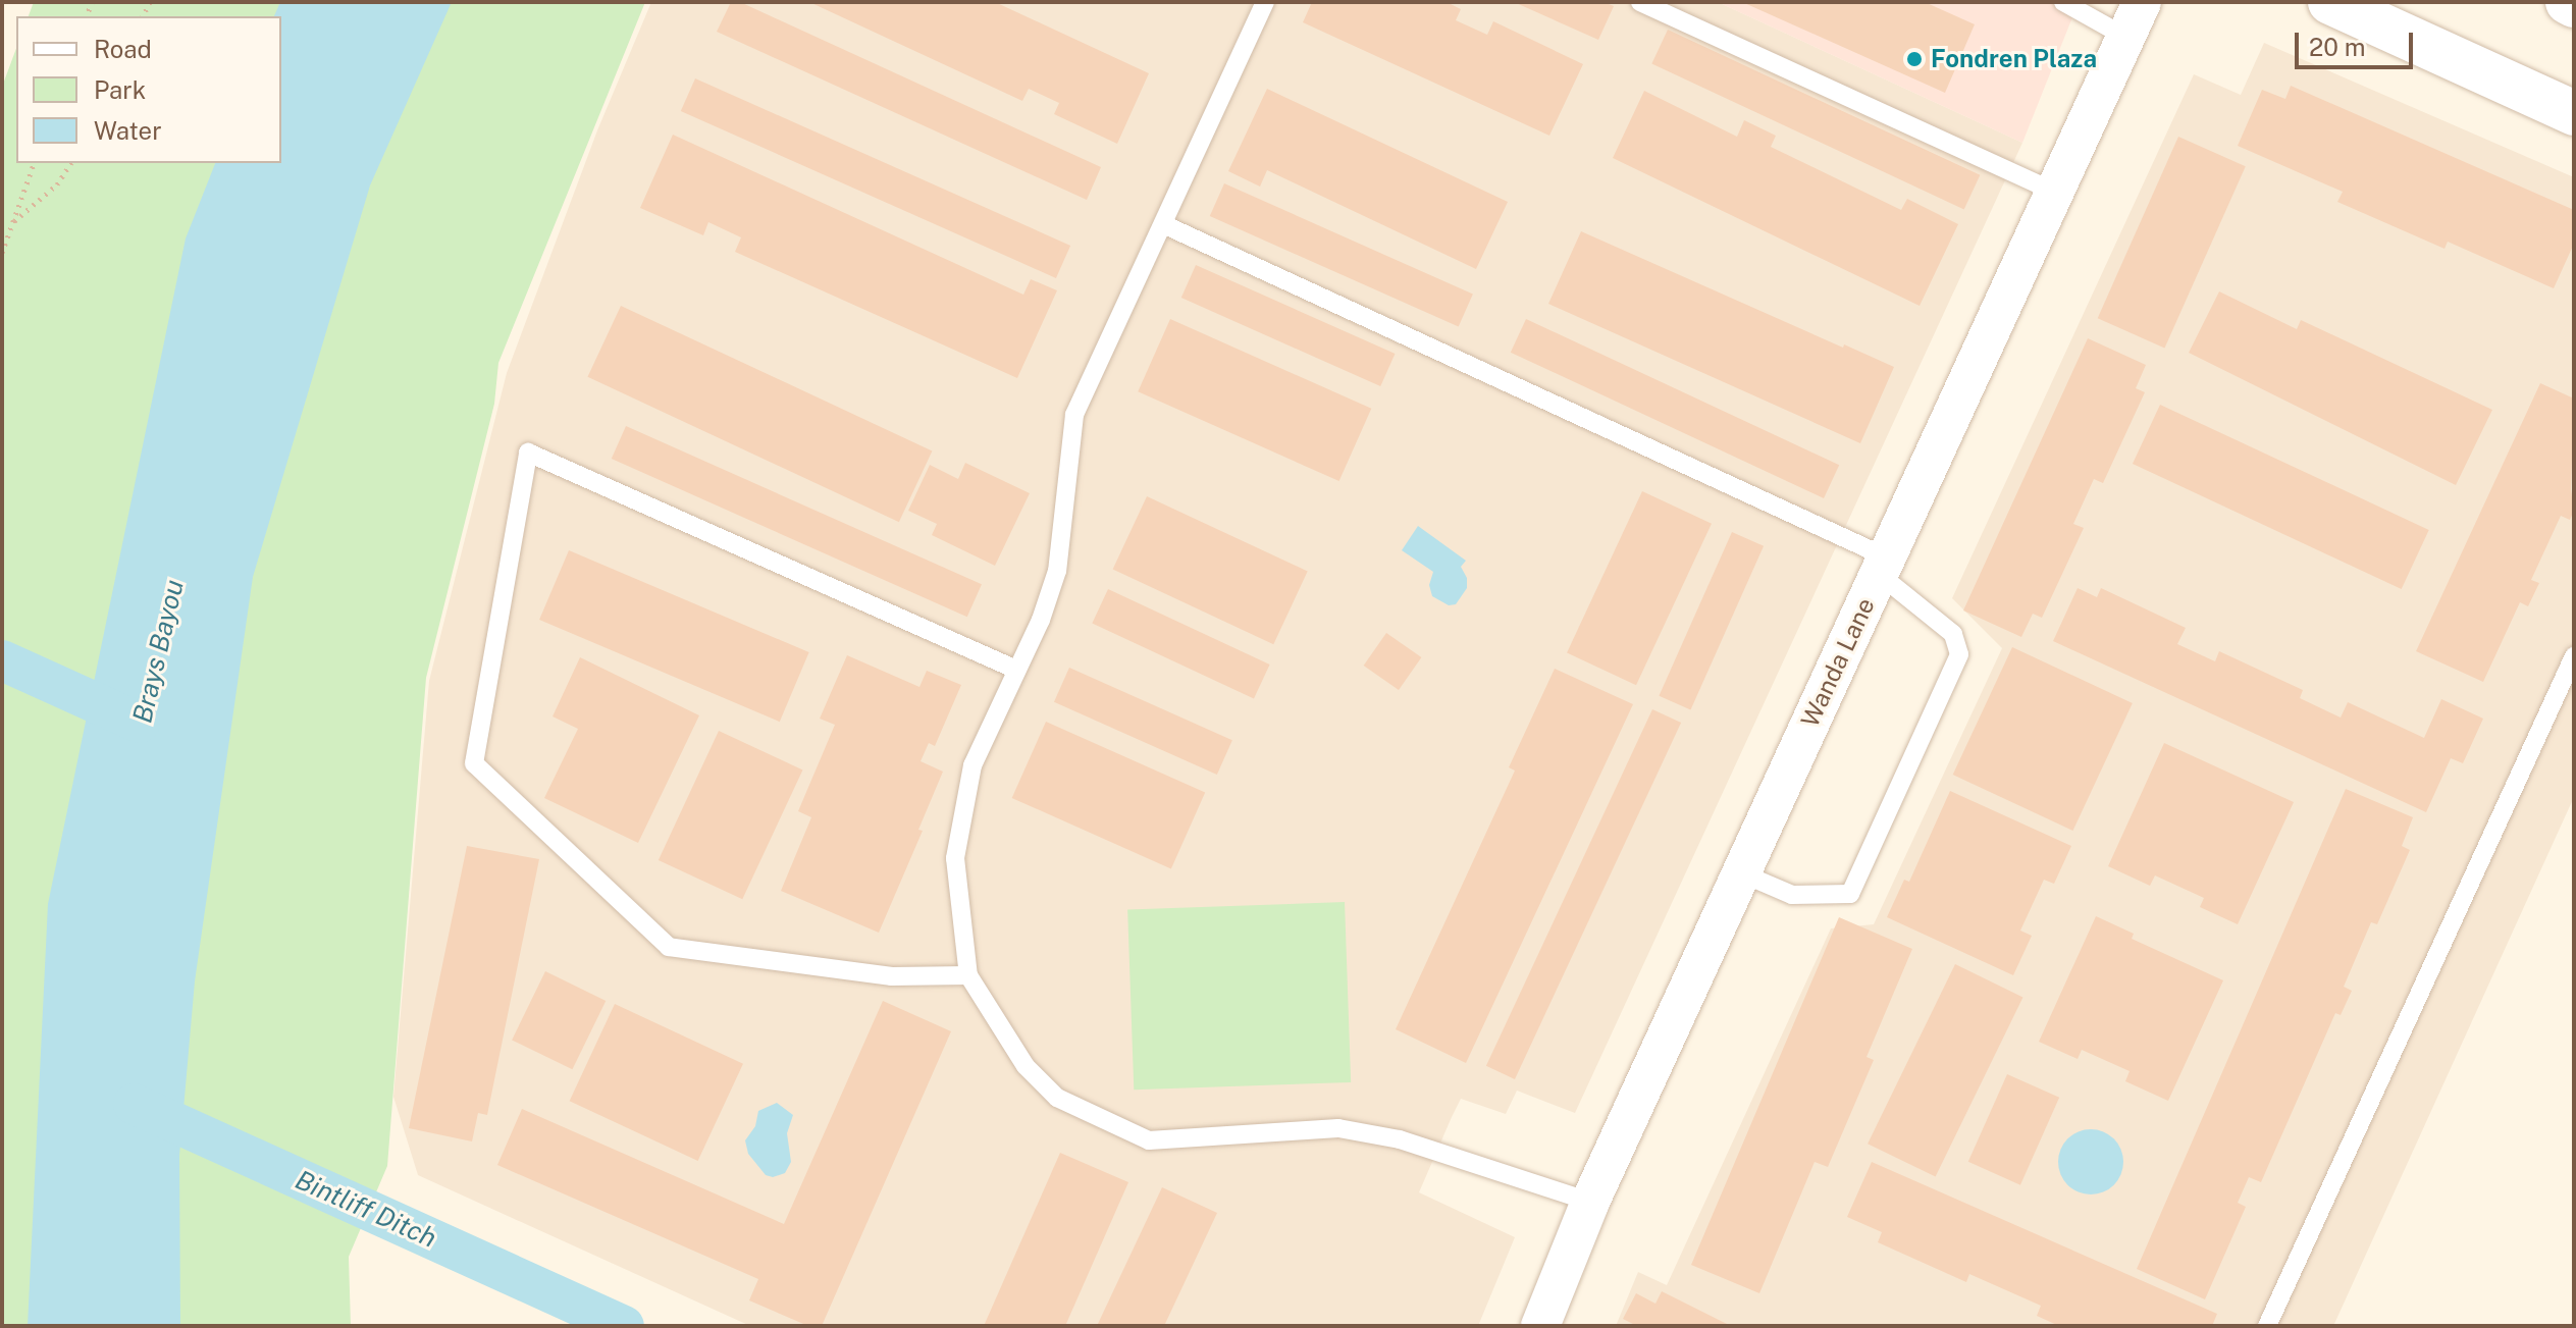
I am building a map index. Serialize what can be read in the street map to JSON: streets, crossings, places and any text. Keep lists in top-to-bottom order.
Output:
{
  "streets": {
    "street": ["Wanda Lane"]
  },
  "water": ["Brays Bayou", "Bintliff Ditch"],
  "places": ["Fondren Plaza"],
  "legend": ["Road", "Park", "Water"],
  "scale_bar": "20 m"
}
